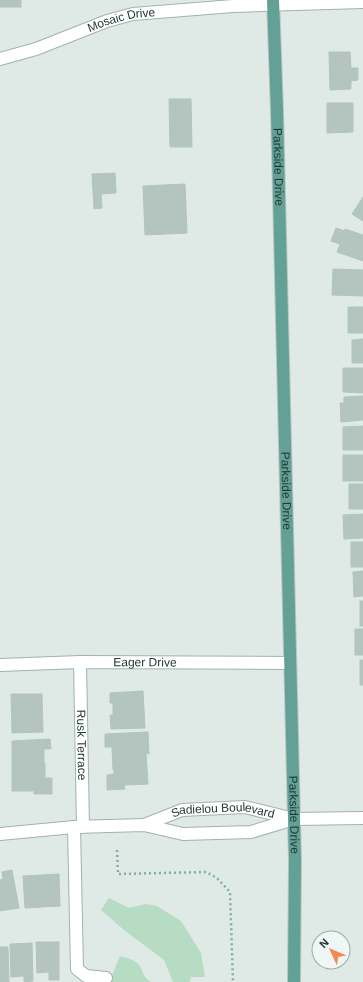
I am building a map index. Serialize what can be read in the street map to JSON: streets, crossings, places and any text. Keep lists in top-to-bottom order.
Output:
{
  "streets": {
    "main road": ["Parkside Drive"],
    "street": [
      "Mosaic Drive",
      "Eager Drive",
      "Rusk Terrace",
      "Sadielou Boulevard"
    ]
  },
  "crossings": [
    ["Mosaic Drive", "Parkside Drive"],
    ["Parkside Drive", "Eager Drive"],
    ["Parkside Drive", "Sadielou Boulevard"],
    ["Eager Drive", "Rusk Terrace"],
    ["Rusk Terrace", "Sadielou Boulevard"]
  ],
  "north": "top left"
}
